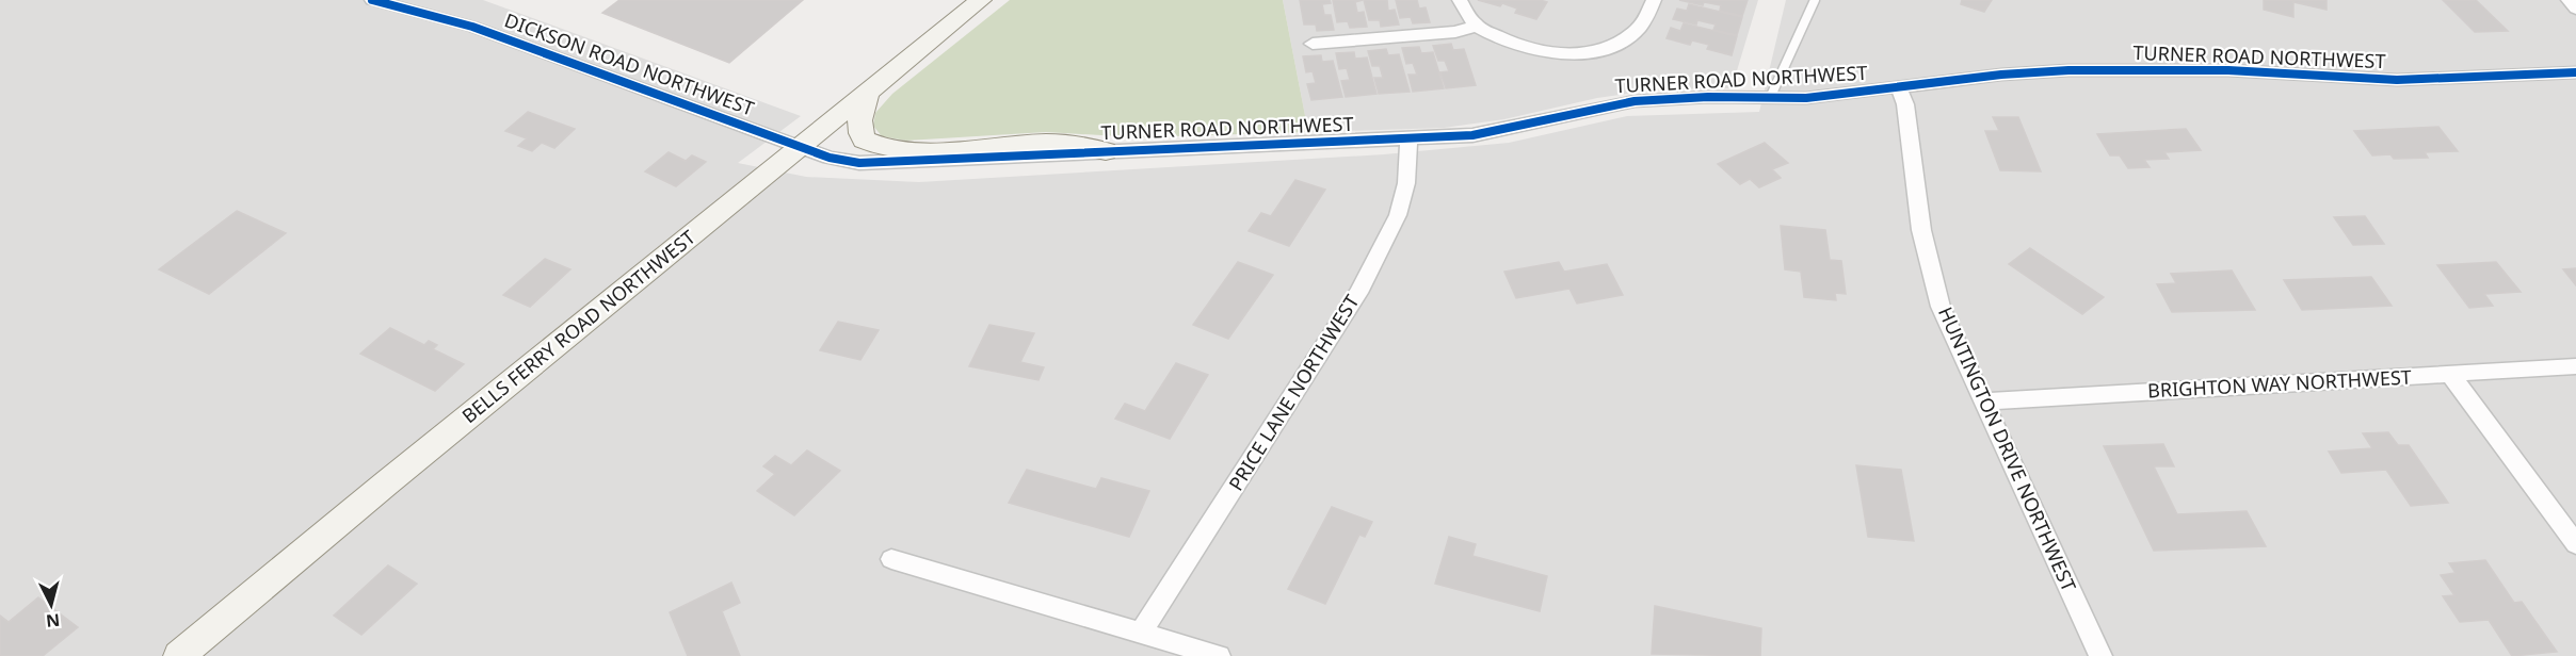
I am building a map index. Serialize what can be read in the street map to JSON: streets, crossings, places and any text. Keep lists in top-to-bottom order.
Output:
{
  "streets": {
    "main road": ["BELLS FERRY ROAD NORTHWEST"],
    "street": [
      "TURNER ROAD NORTHWEST",
      "DICKSON ROAD NORTHWEST",
      "BRIGHTON WAY NORTHWEST",
      "PRICE LANE NORTHWEST",
      "HUNTINGTON DRIVE NORTHWEST"
    ]
  },
  "crossings": [
    ["TURNER ROAD NORTHWEST", "DICKSON ROAD NORTHWEST"],
    ["TURNER ROAD NORTHWEST", "BELLS FERRY ROAD NORTHWEST"],
    ["TURNER ROAD NORTHWEST", "PRICE LANE NORTHWEST"],
    ["TURNER ROAD NORTHWEST", "HUNTINGTON DRIVE NORTHWEST"],
    ["DICKSON ROAD NORTHWEST", "BELLS FERRY ROAD NORTHWEST"],
    ["BRIGHTON WAY NORTHWEST", "HUNTINGTON DRIVE NORTHWEST"]
  ],
  "north": "bottom"
}
